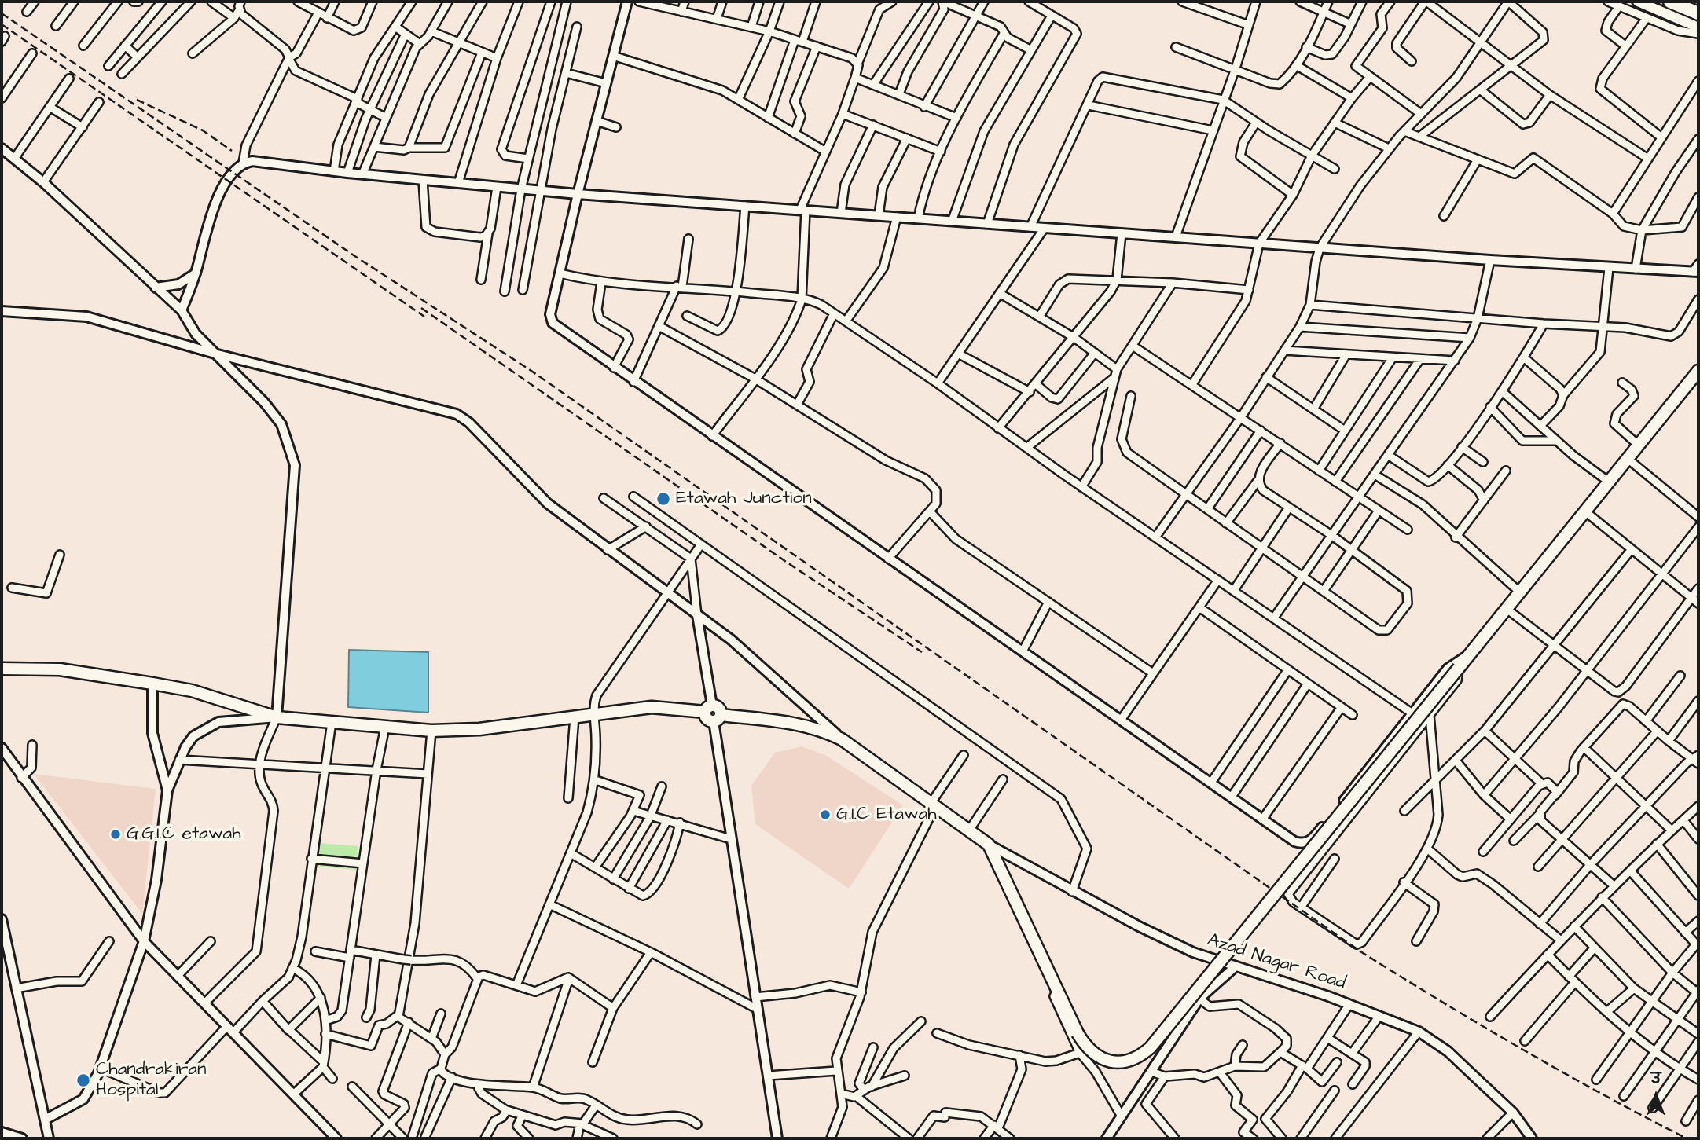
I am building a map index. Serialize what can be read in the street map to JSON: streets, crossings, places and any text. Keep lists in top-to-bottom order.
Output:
{
  "streets": {
    "street": ["Azad Nagar Road"]
  },
  "places": [
    "Etawah Junction",
    "G.I.C Etawah",
    "G.G.I.C etawah",
    "Chandrakiran Hospital"
  ],
  "north": "top"
}
